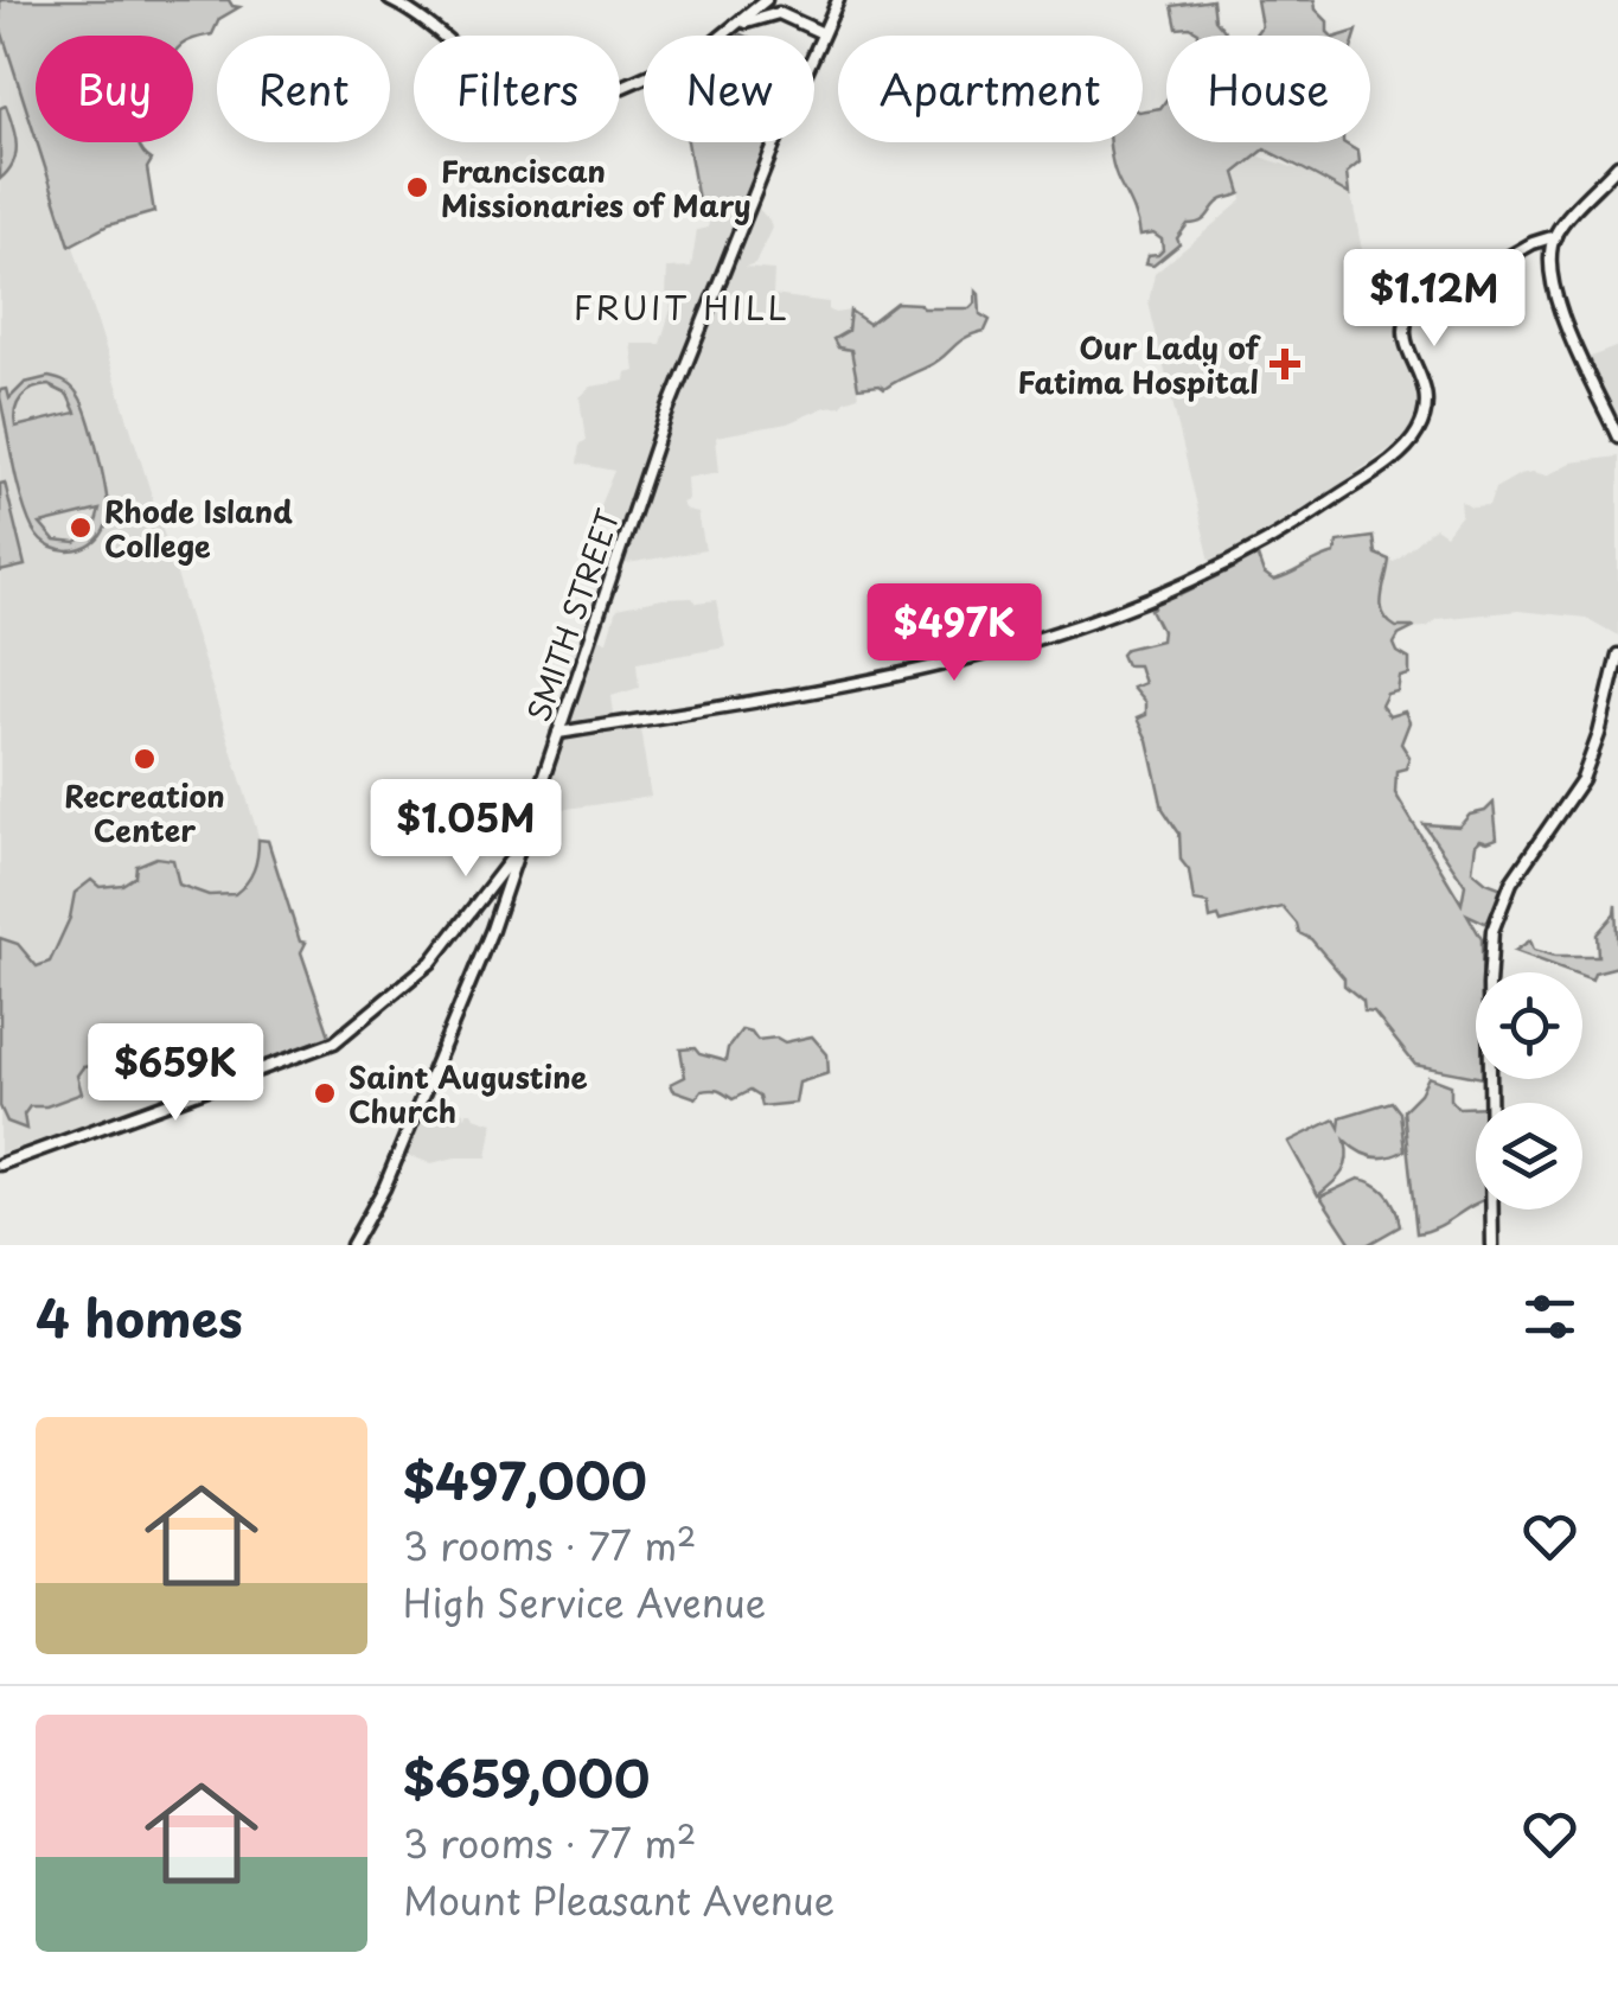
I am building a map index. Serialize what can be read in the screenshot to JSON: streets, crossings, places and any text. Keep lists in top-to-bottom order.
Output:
{
  "streets": {
    "main road": ["SMITH STREET"]
  },
  "districts": ["FRUIT HILL"],
  "places": {
    "other": [
      "Franciscan Missionaries of Mary",
      "Rhode Island College",
      "Recreation Center",
      "Saint Augustine Church"
    ],
    "health": ["Our Lady of Fatima Hospital"]
  },
  "page": {
    "chip": [
      "Buy",
      "Rent",
      "Filters",
      "New",
      "Apartment",
      "House"
    ],
    "price": [
      "$1.12M",
      "$497K",
      "$1.05M",
      "$659K"
    ],
    "heading": "4 homes",
    "list": [
      {
        "name": "$497,000",
        "note": "3 rooms · 77 m² · High Service Avenue"
      },
      {
        "name": "$659,000",
        "note": "3 rooms · 77 m² · Mount Pleasant Avenue"
      }
    ]
  }
}
